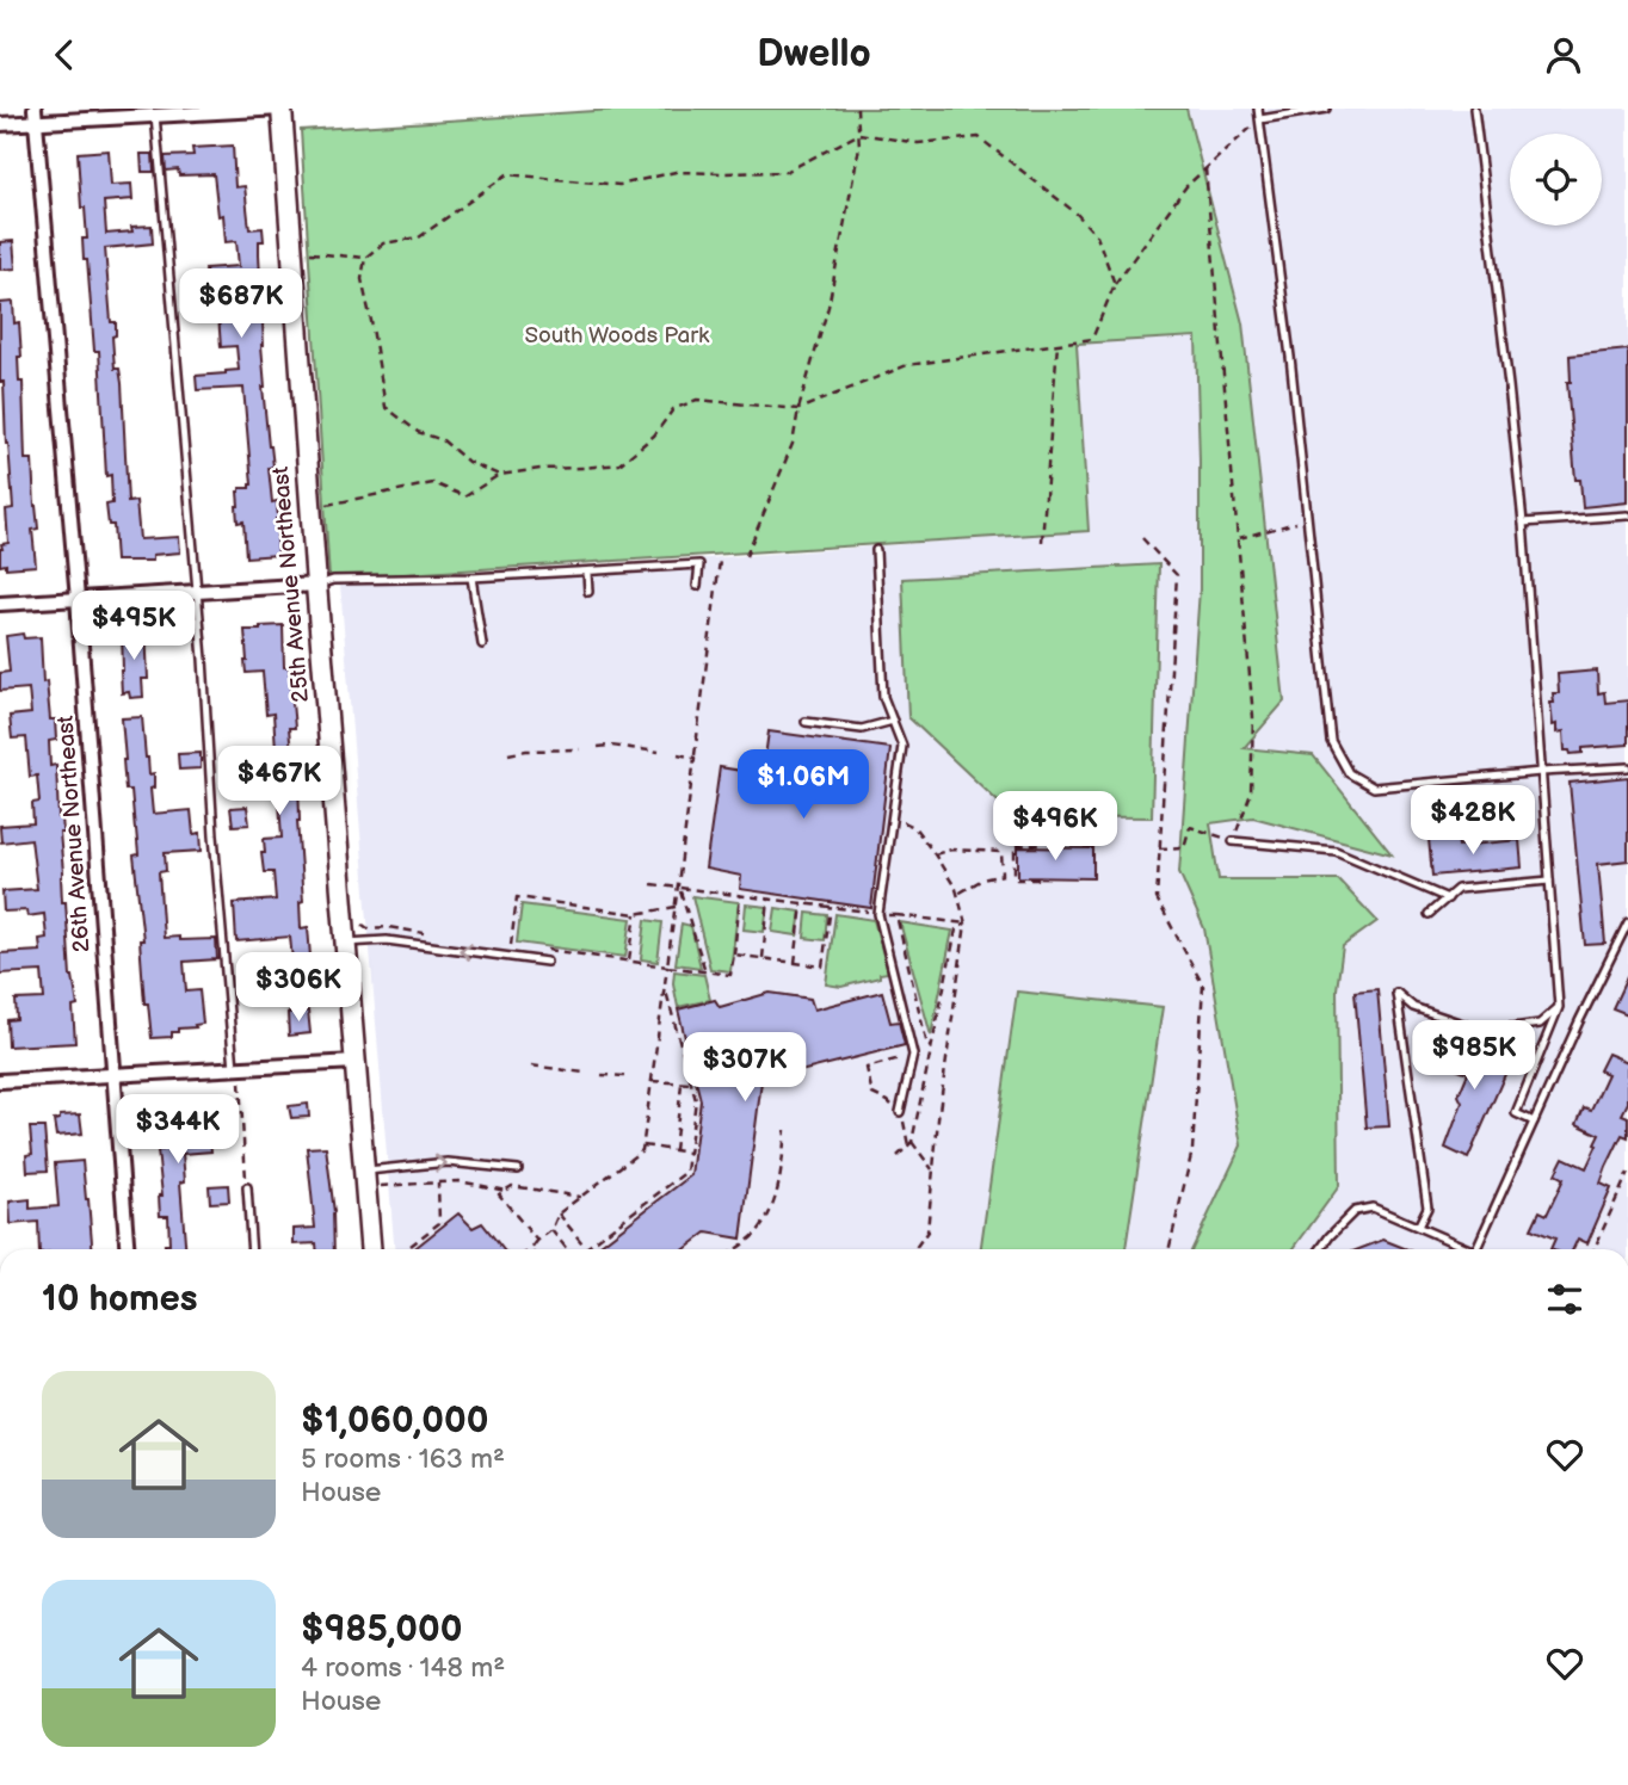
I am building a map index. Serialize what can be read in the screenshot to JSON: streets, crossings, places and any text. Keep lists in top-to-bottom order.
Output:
{
  "streets": {
    "street": ["25th Avenue Northeast", "26th Avenue Northeast"]
  },
  "parks": ["South Woods Park"],
  "page": {
    "header": "Dwello",
    "price": [
      "$687K",
      "$495K",
      "$467K",
      "$1.06M",
      "$428K",
      "$496K",
      "$306K",
      "$985K",
      "$307K",
      "$344K"
    ],
    "heading": "10 homes",
    "list": [
      {
        "name": "$1,060,000",
        "note": "5 rooms · 163 m² · House"
      },
      {
        "name": "$985,000",
        "note": "4 rooms · 148 m² · House"
      }
    ]
  }
}
